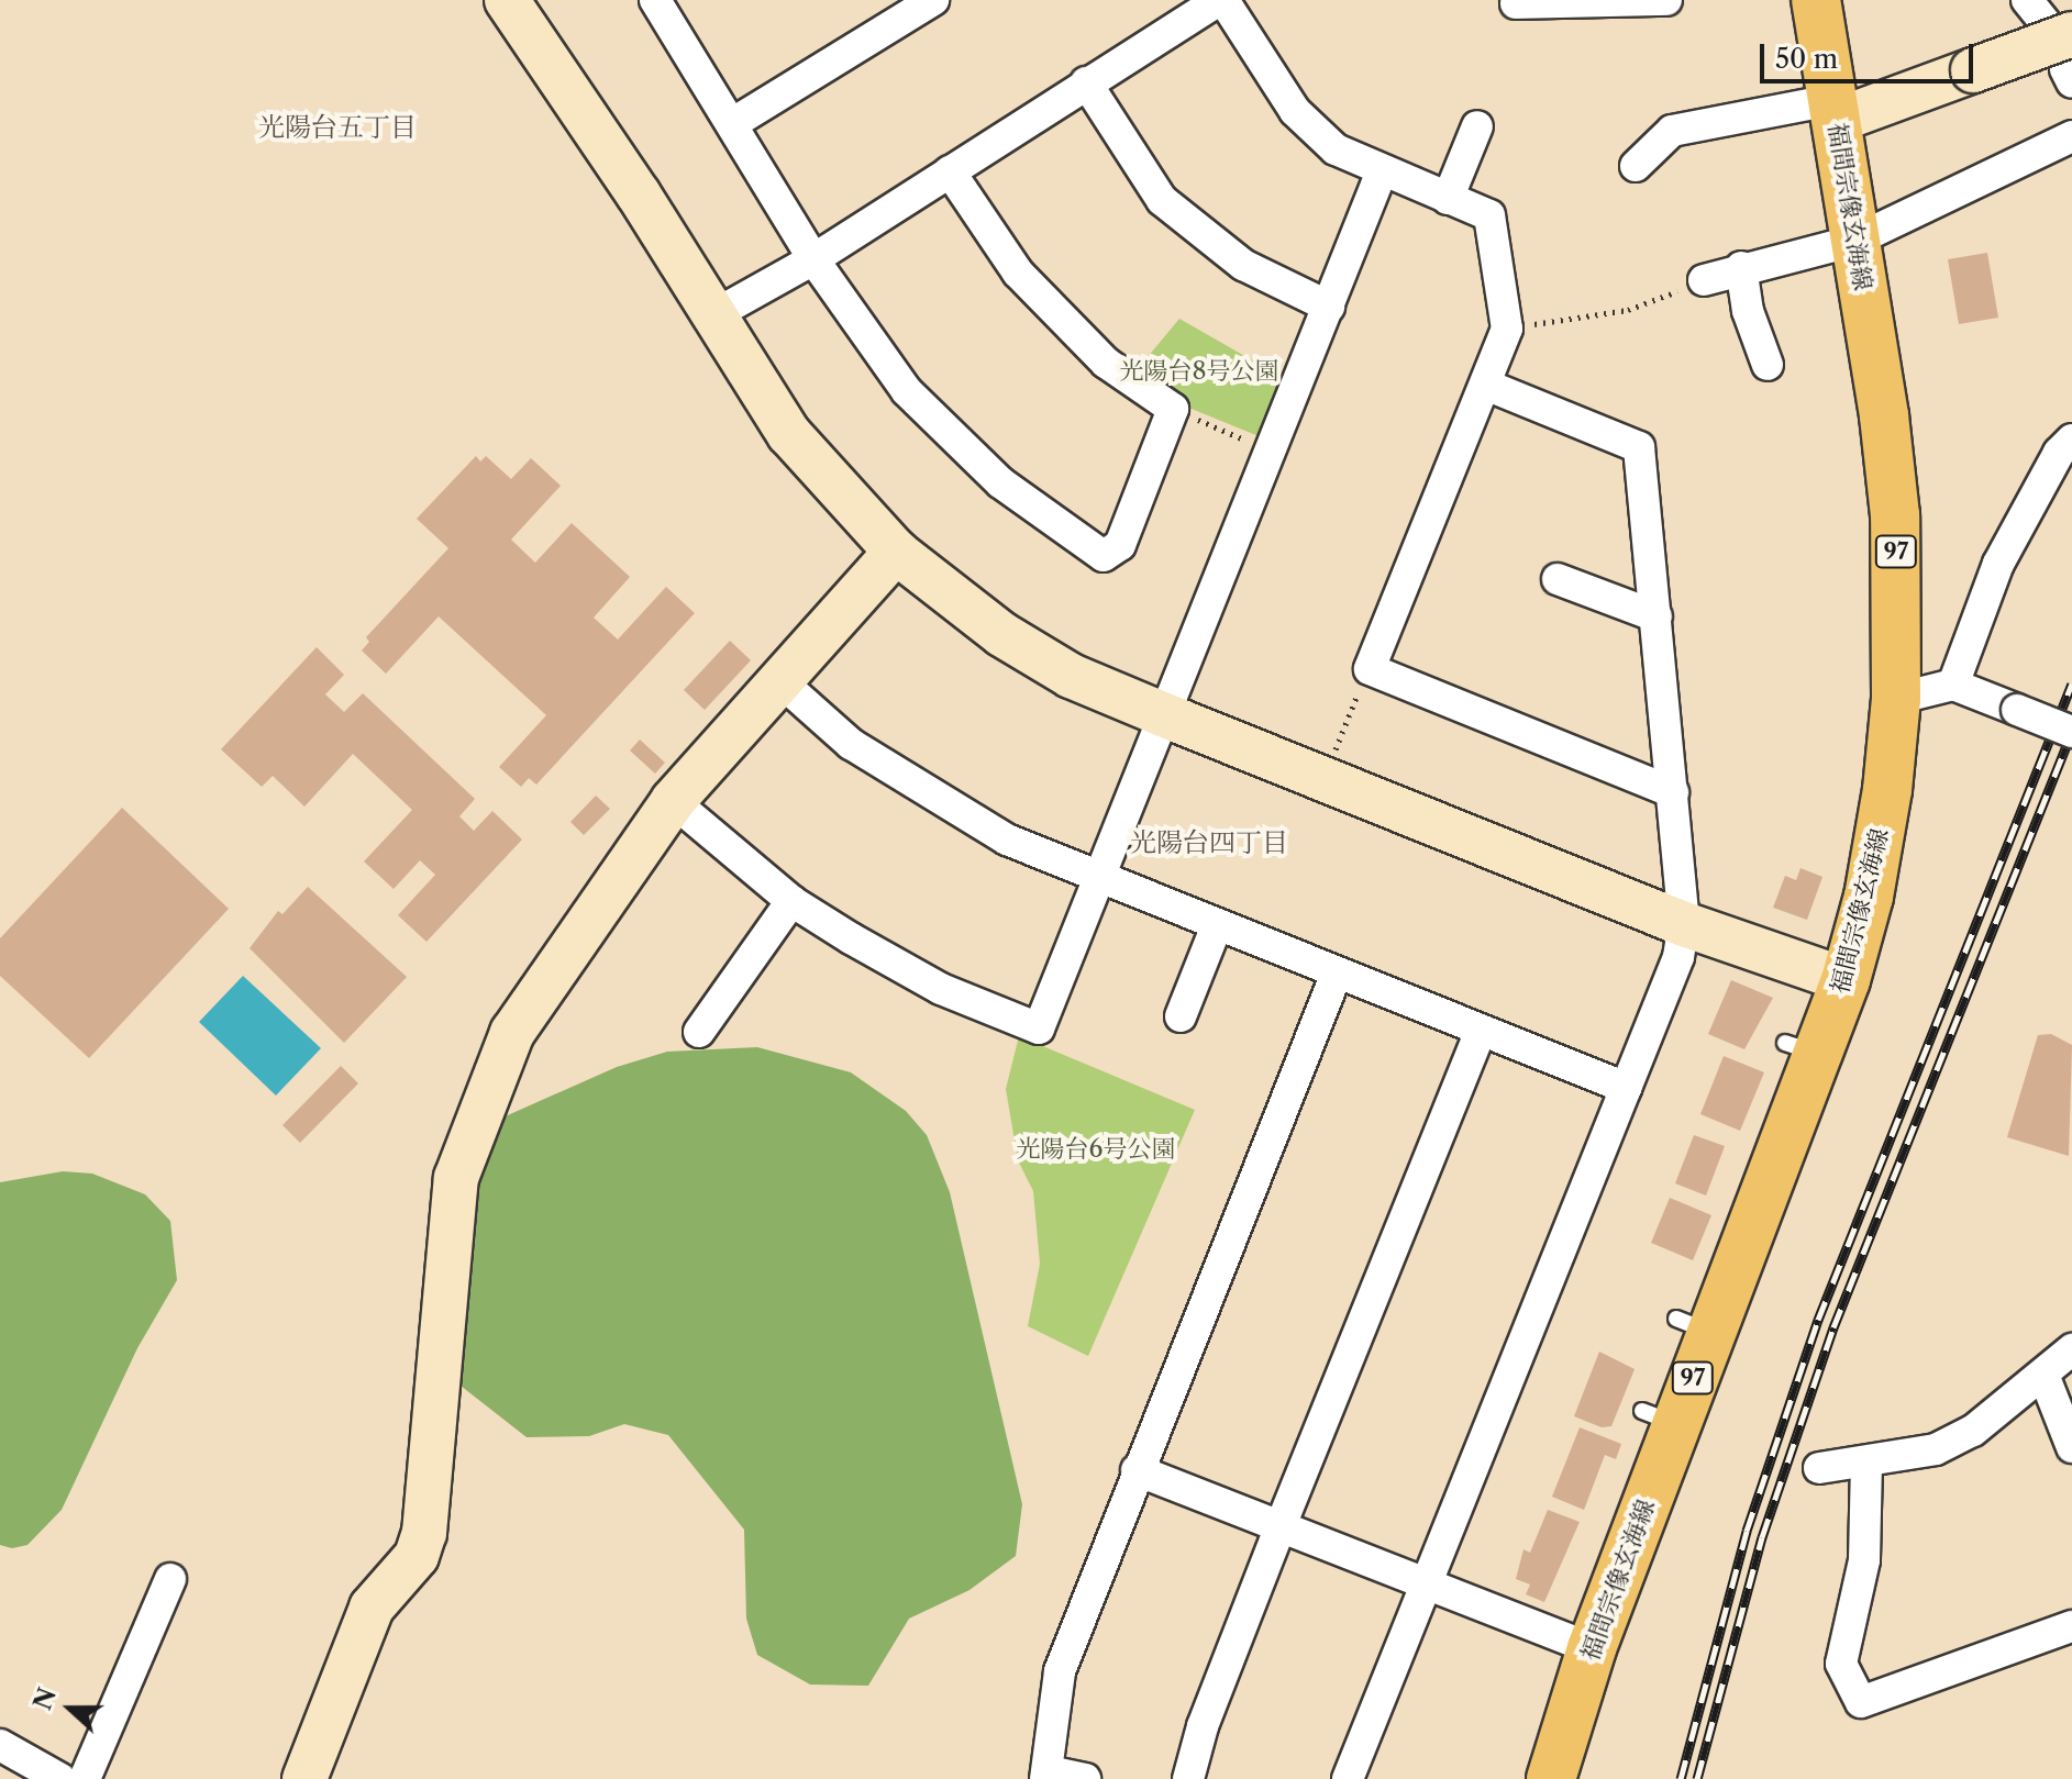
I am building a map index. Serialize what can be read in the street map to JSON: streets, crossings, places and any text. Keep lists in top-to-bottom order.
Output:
{
  "streets": {
    "main road": ["福間宗像玄海線", "97"]
  },
  "districts": ["光陽台五丁目", "光陽台四丁目"],
  "parks": ["光陽台8号公園", "光陽台6号公園"],
  "scale_bar": "50 m",
  "north": "left"
}
